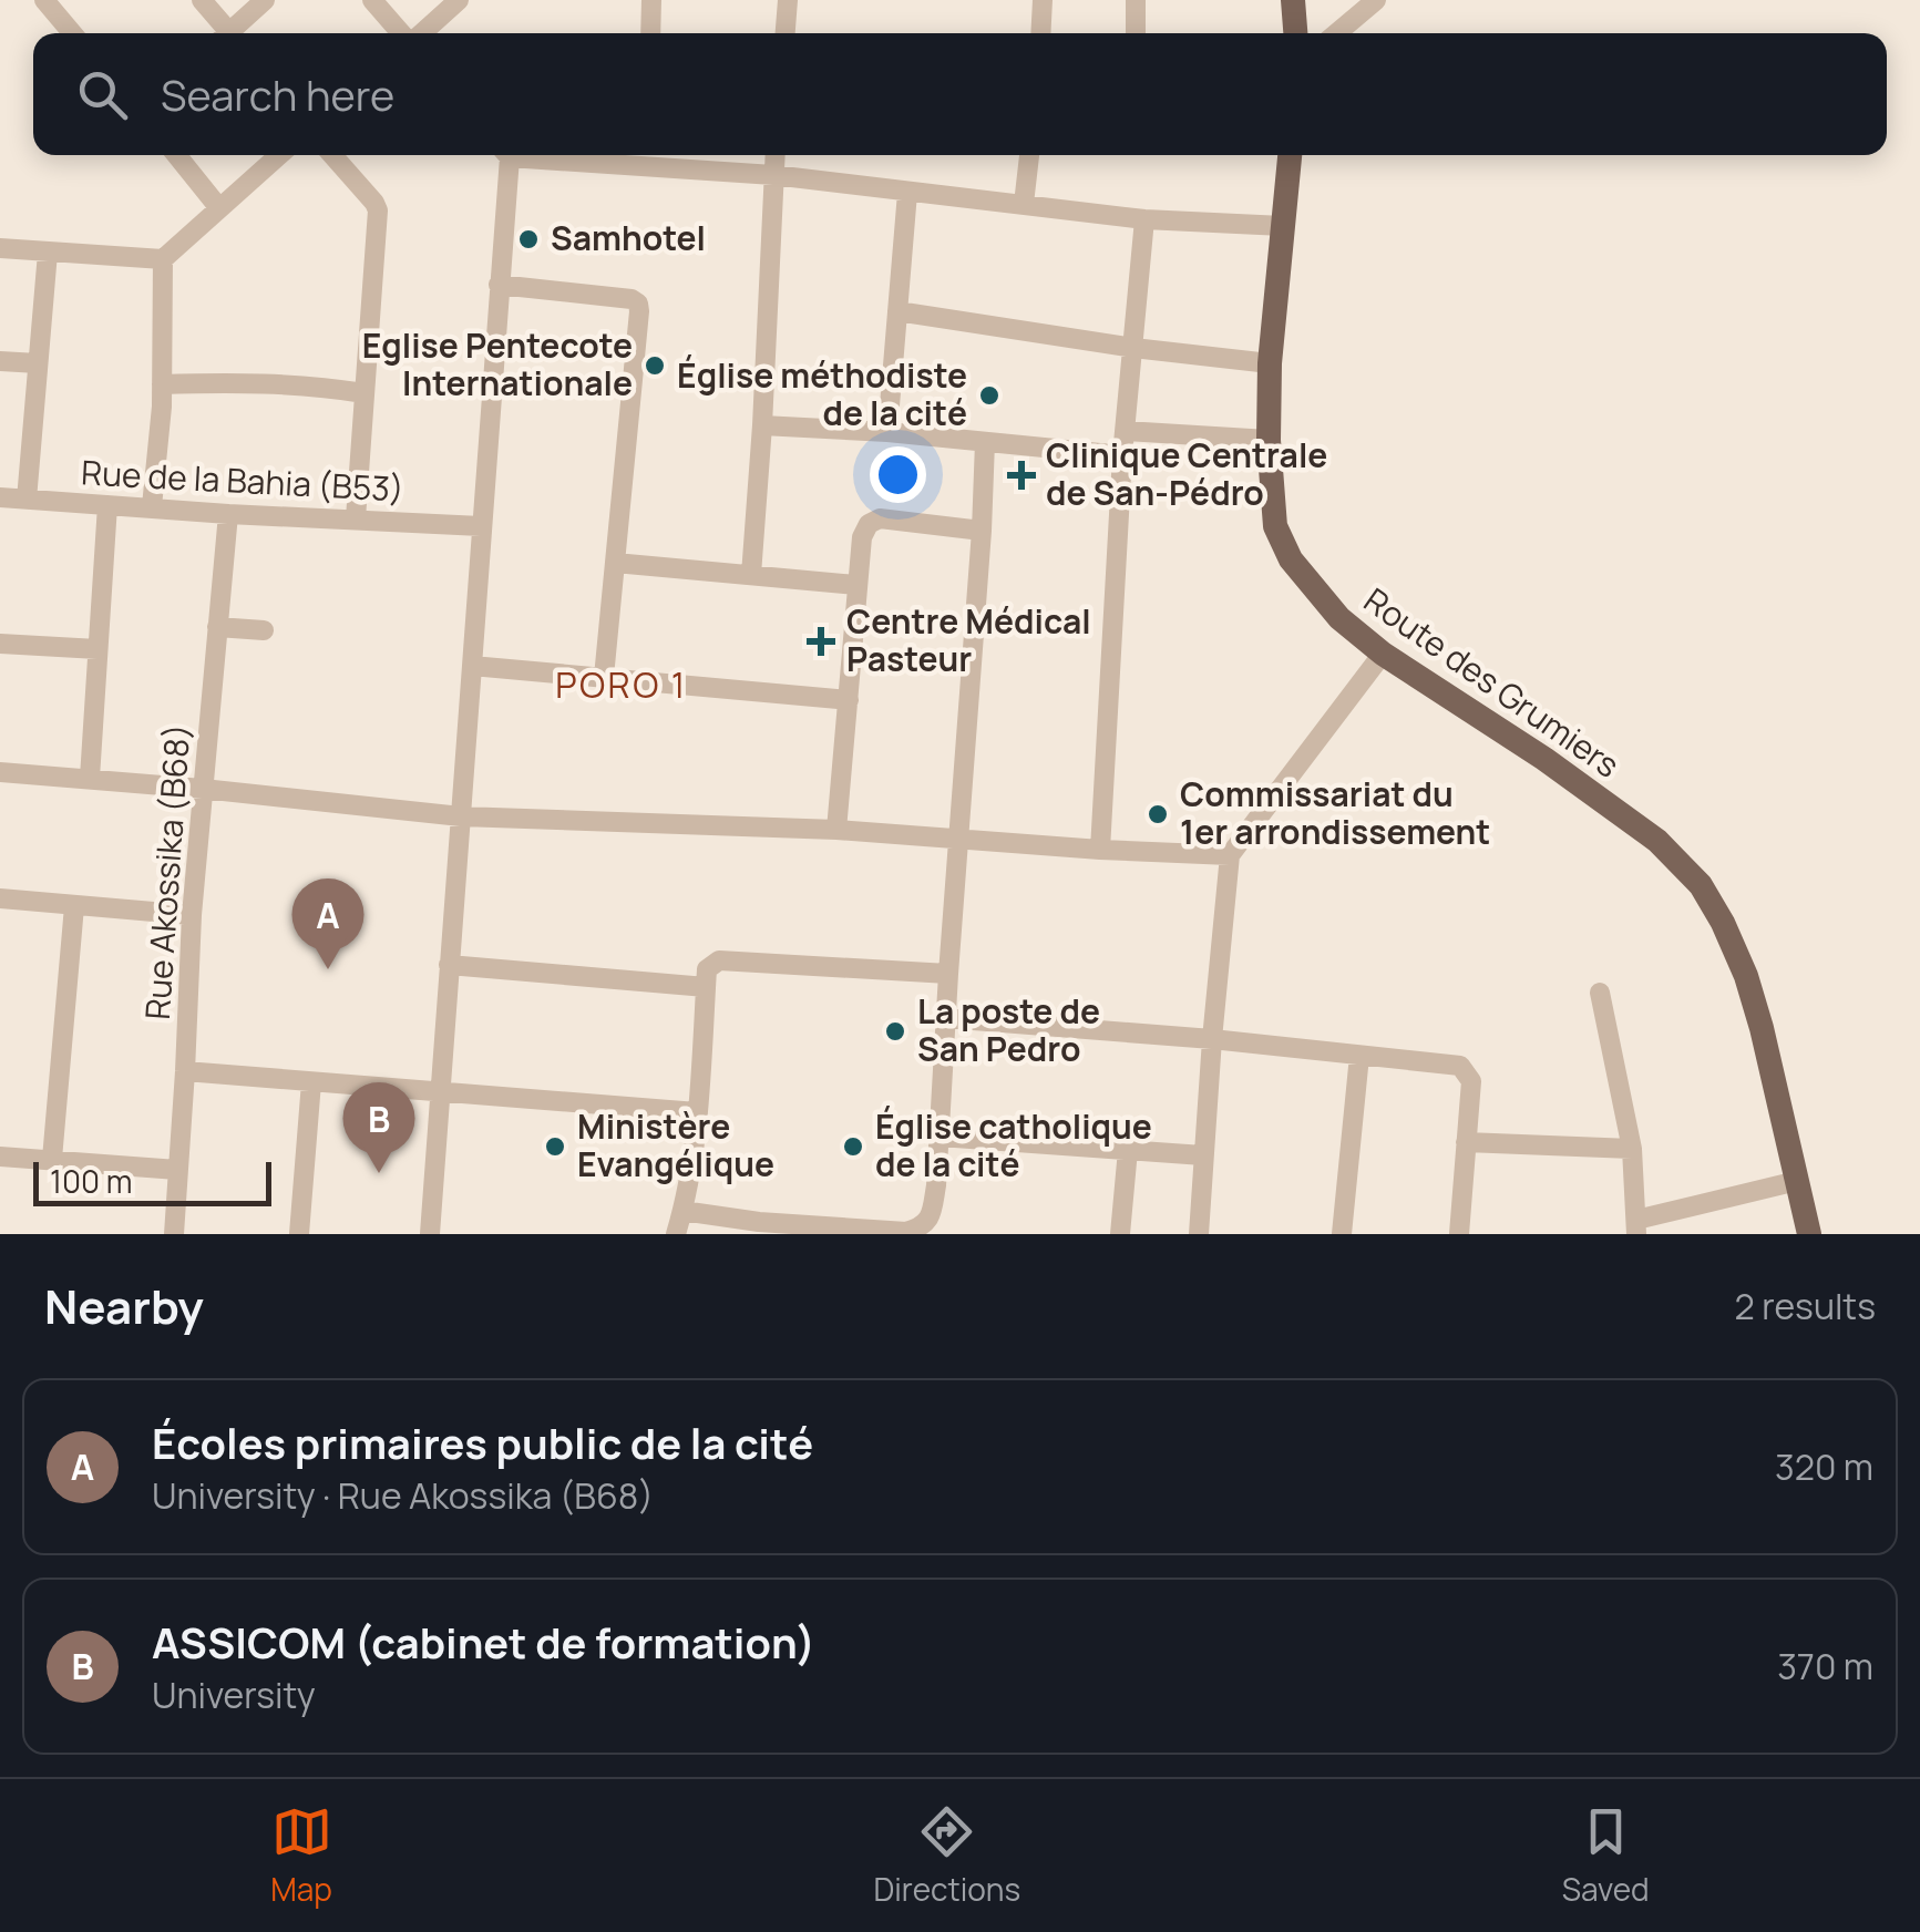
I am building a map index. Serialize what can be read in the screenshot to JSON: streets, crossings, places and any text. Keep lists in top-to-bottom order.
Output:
{
  "streets": {
    "main road": ["Route des Grumiers"],
    "street": ["Rue de la Bahia (B53)", "Rue Akossika (B68)"]
  },
  "crossings": [
    ["Rue de la Bahia (B53)", "Rue Akossika (B68)"]
  ],
  "districts": ["PORO 1"],
  "places": {
    "other": [
      "Samhotel",
      "Eglise Pentecote Internationale",
      "Église méthodiste de la cité",
      "Commissariat du 1er arrondissement",
      "La poste de San Pedro",
      "Ministère Evangélique",
      "Église catholique de la cité"
    ],
    "health": ["Clinique Centrale de San-Pédro", "Centre Médical Pasteur"]
  },
  "scale_bar": "100 m",
  "page": {
    "search": "Search here",
    "pins": ["A", "B"],
    "scale": "100 m",
    "heading": ["Nearby", "2 results"],
    "list": [
      {
        "mark": "A",
        "name": "Écoles primaires public de la cité",
        "note": "University · Rue Akossika (B68)",
        "value": "320 m"
      },
      {
        "mark": "B",
        "name": "ASSICOM (cabinet de formation)",
        "note": "University",
        "value": "370 m"
      }
    ],
    "nav": ["Map", "Directions", "Saved"]
  }
}
